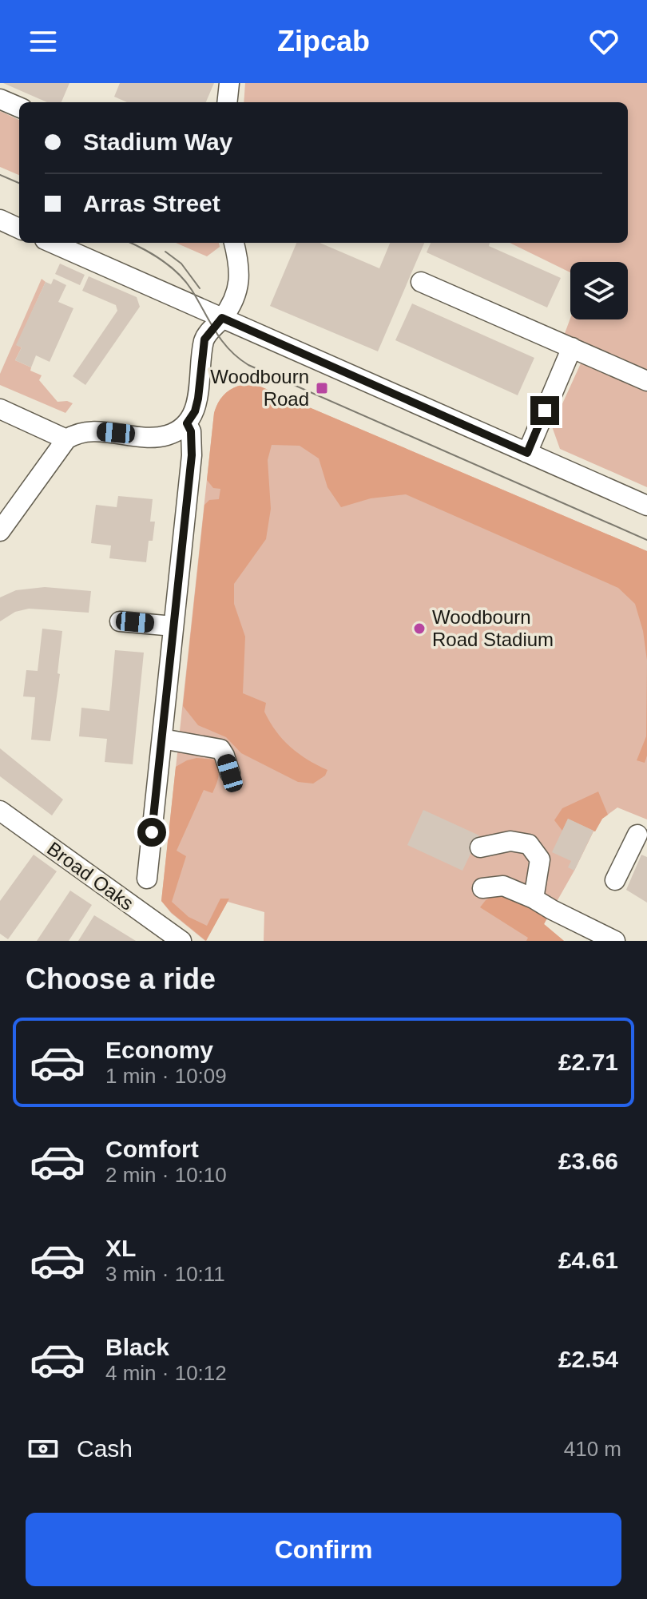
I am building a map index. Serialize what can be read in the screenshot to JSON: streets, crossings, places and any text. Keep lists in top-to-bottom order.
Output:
{
  "streets": {
    "street": ["Broad Oaks"]
  },
  "places": {
    "transit": ["Woodbourn Road"],
    "other": ["Woodbourn Road Stadium"]
  },
  "page": {
    "header": "Zipcab",
    "banner": ["Stadium Way", "Arras Street"],
    "heading": "Choose a ride",
    "list": [
      {
        "name": "Economy",
        "note": "1 min · 10:09",
        "value": "£2.71"
      },
      {
        "name": "Comfort",
        "note": "2 min · 10:10",
        "value": "£3.66"
      },
      {
        "name": "XL",
        "note": "3 min · 10:11",
        "value": "£4.61"
      },
      {
        "name": "Black",
        "note": "4 min · 10:12",
        "value": "£2.54"
      }
    ],
    "pay": ["Cash", "410 m"],
    "buttons": "Confirm"
  }
}
